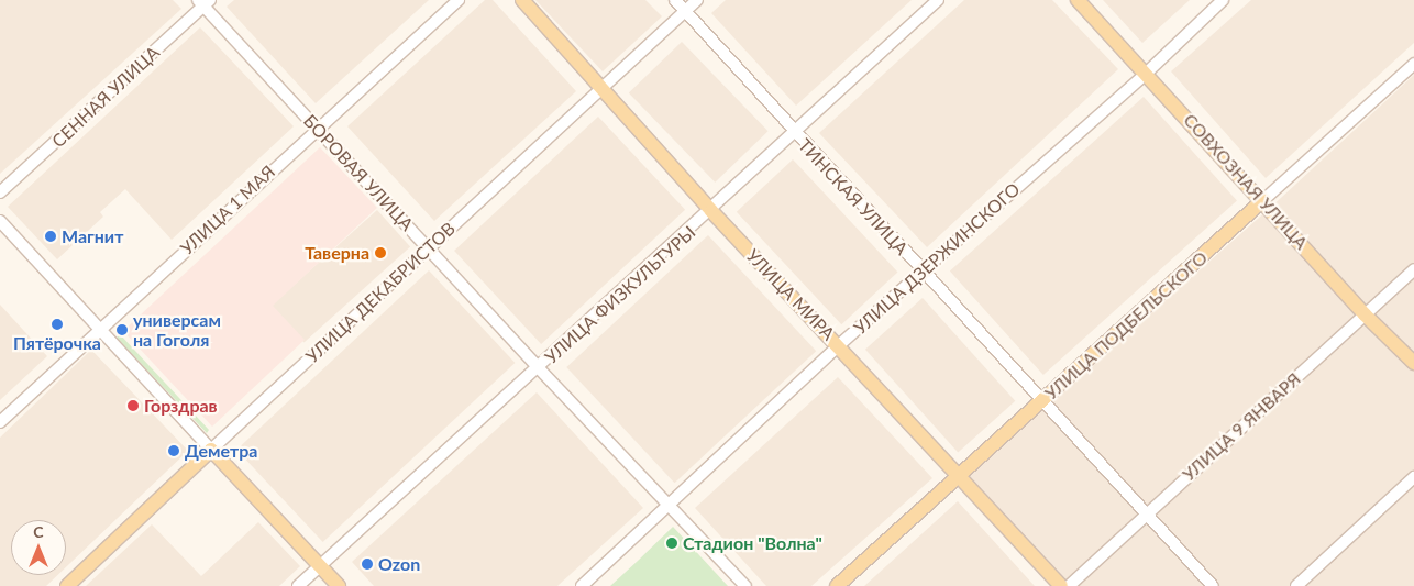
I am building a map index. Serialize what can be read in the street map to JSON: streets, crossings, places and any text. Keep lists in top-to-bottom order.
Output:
{
  "streets": {
    "main road": [
      "СОВХОЗНАЯ УЛИЦА",
      "УЛИЦА ДЕКАБРИСТОВ",
      "УЛИЦА МИРА",
      "УЛИЦА ПОДБЕЛЬСКОГО"
    ],
    "street": [
      "СЕННАЯ УЛИЦА",
      "БОРОВАЯ УЛИЦА",
      "ТИНСКАЯ УЛИЦА",
      "УЛИЦА 1 МАЯ",
      "УЛИЦА ДЗЕРЖИНСКОГО",
      "УЛИЦА ФИЗКУЛЬТУРЫ",
      "УЛИЦА 9 ЯНВАРЯ"
    ]
  },
  "crossings": [
    ["СЕННАЯ УЛИЦА", "БОРОВАЯ УЛИЦА"],
    ["БОРОВАЯ УЛИЦА", "УЛИЦА 1 МАЯ"],
    ["БОРОВАЯ УЛИЦА", "УЛИЦА ДЗЕРЖИНСКОГО"],
    ["БОРОВАЯ УЛИЦА", "УЛИЦА ДЕКАБРИСТОВ"],
    ["БОРОВАЯ УЛИЦА", "УЛИЦА ФИЗКУЛЬТУРЫ"],
    ["СОВХОЗНАЯ УЛИЦА", "УЛИЦА ДЗЕРЖИНСКОГО"],
    ["СОВХОЗНАЯ УЛИЦА", "УЛИЦА ПОДБЕЛЬСКОГО"],
    ["СОВХОЗНАЯ УЛИЦА", "УЛИЦА 9 ЯНВАРЯ"],
    ["ТИНСКАЯ УЛИЦА", "УЛИЦА ДЗЕРЖИНСКОГО"],
    ["ТИНСКАЯ УЛИЦА", "УЛИЦА ДЕКАБРИСТОВ"],
    ["ТИНСКАЯ УЛИЦА", "УЛИЦА ФИЗКУЛЬТУРЫ"],
    ["ТИНСКАЯ УЛИЦА", "УЛИЦА ПОДБЕЛЬСКОГО"],
    ["ТИНСКАЯ УЛИЦА", "УЛИЦА 9 ЯНВАРЯ"],
    ["УЛИЦА ДЗЕРЖИНСКОГО", "УЛИЦА МИРА"],
    ["УЛИЦА ДЕКАБРИСТОВ", "УЛИЦА МИРА"],
    ["УЛИЦА ФИЗКУЛЬТУРЫ", "УЛИЦА МИРА"],
    ["УЛИЦА МИРА", "УЛИЦА ПОДБЕЛЬСКОГО"]
  ],
  "places": [
    "Магнит",
    "Таверна",
    "Пятёрочка",
    "универсам на Гоголя",
    "Горздрав",
    "Деметра",
    "Стадион \"Волна\"",
    "Ozon"
  ],
  "north": "top"
}
